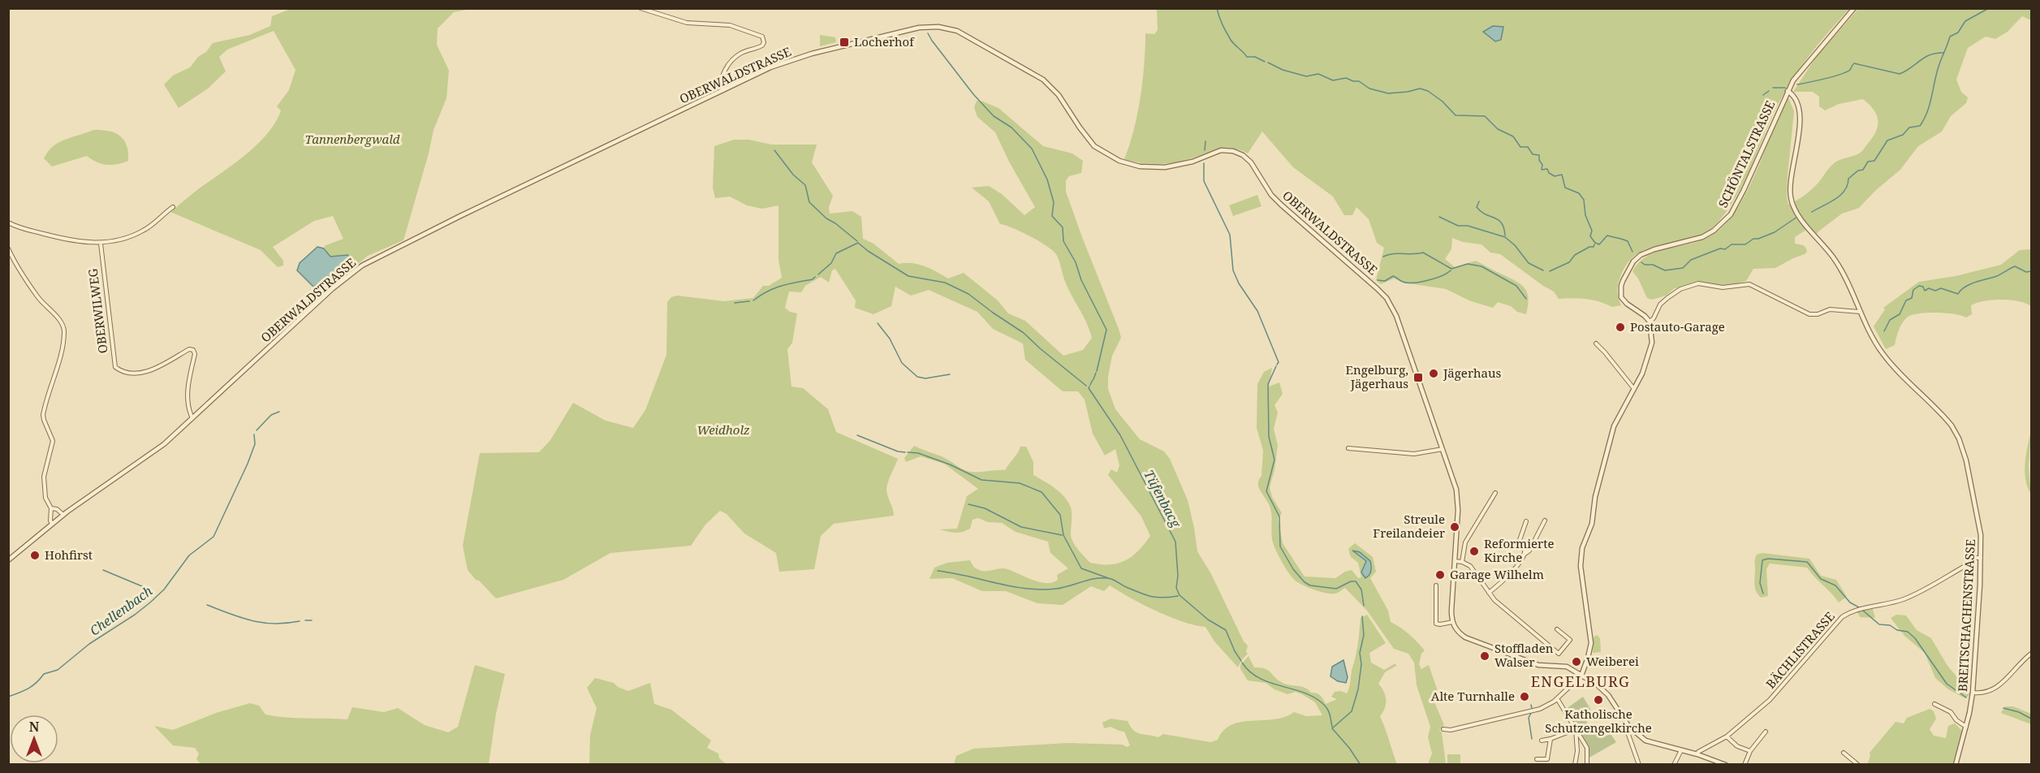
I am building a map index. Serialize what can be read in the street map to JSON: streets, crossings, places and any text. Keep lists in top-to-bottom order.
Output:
{
  "streets": {
    "street": [
      "OBERWALDSTRASSE",
      "SCHÖNTALSTRASSE",
      "OBERWILWEG",
      "BREITSCHACHENSTRASSE",
      "BÄCHLISTRASSE"
    ]
  },
  "crossings": [
    ["OBERWALDSTRASSE", "OBERWILWEG"],
    ["SCHÖNTALSTRASSE", "BREITSCHACHENSTRASSE"],
    ["BREITSCHACHENSTRASSE", "BÄCHLISTRASSE"]
  ],
  "districts": ["ENGELBURG"],
  "water": ["Tüfenbacg", "Chellenbach"],
  "parks": ["Tannenbergwald", "Weidholz"],
  "places": {
    "transit": ["Locherhof", "Engelburg, Jägerhaus"],
    "other": [
      "Postauto-Garage",
      "Jägerhaus",
      "Streule Freilandeier",
      "Reformierte Kirche",
      "Hohfirst",
      "Garage Wilhelm",
      "Stoffladen Walser",
      "Weiberei",
      "Alte Turnhalle",
      "Katholische Schutzengelkirche"
    ]
  },
  "north": "top"
}
